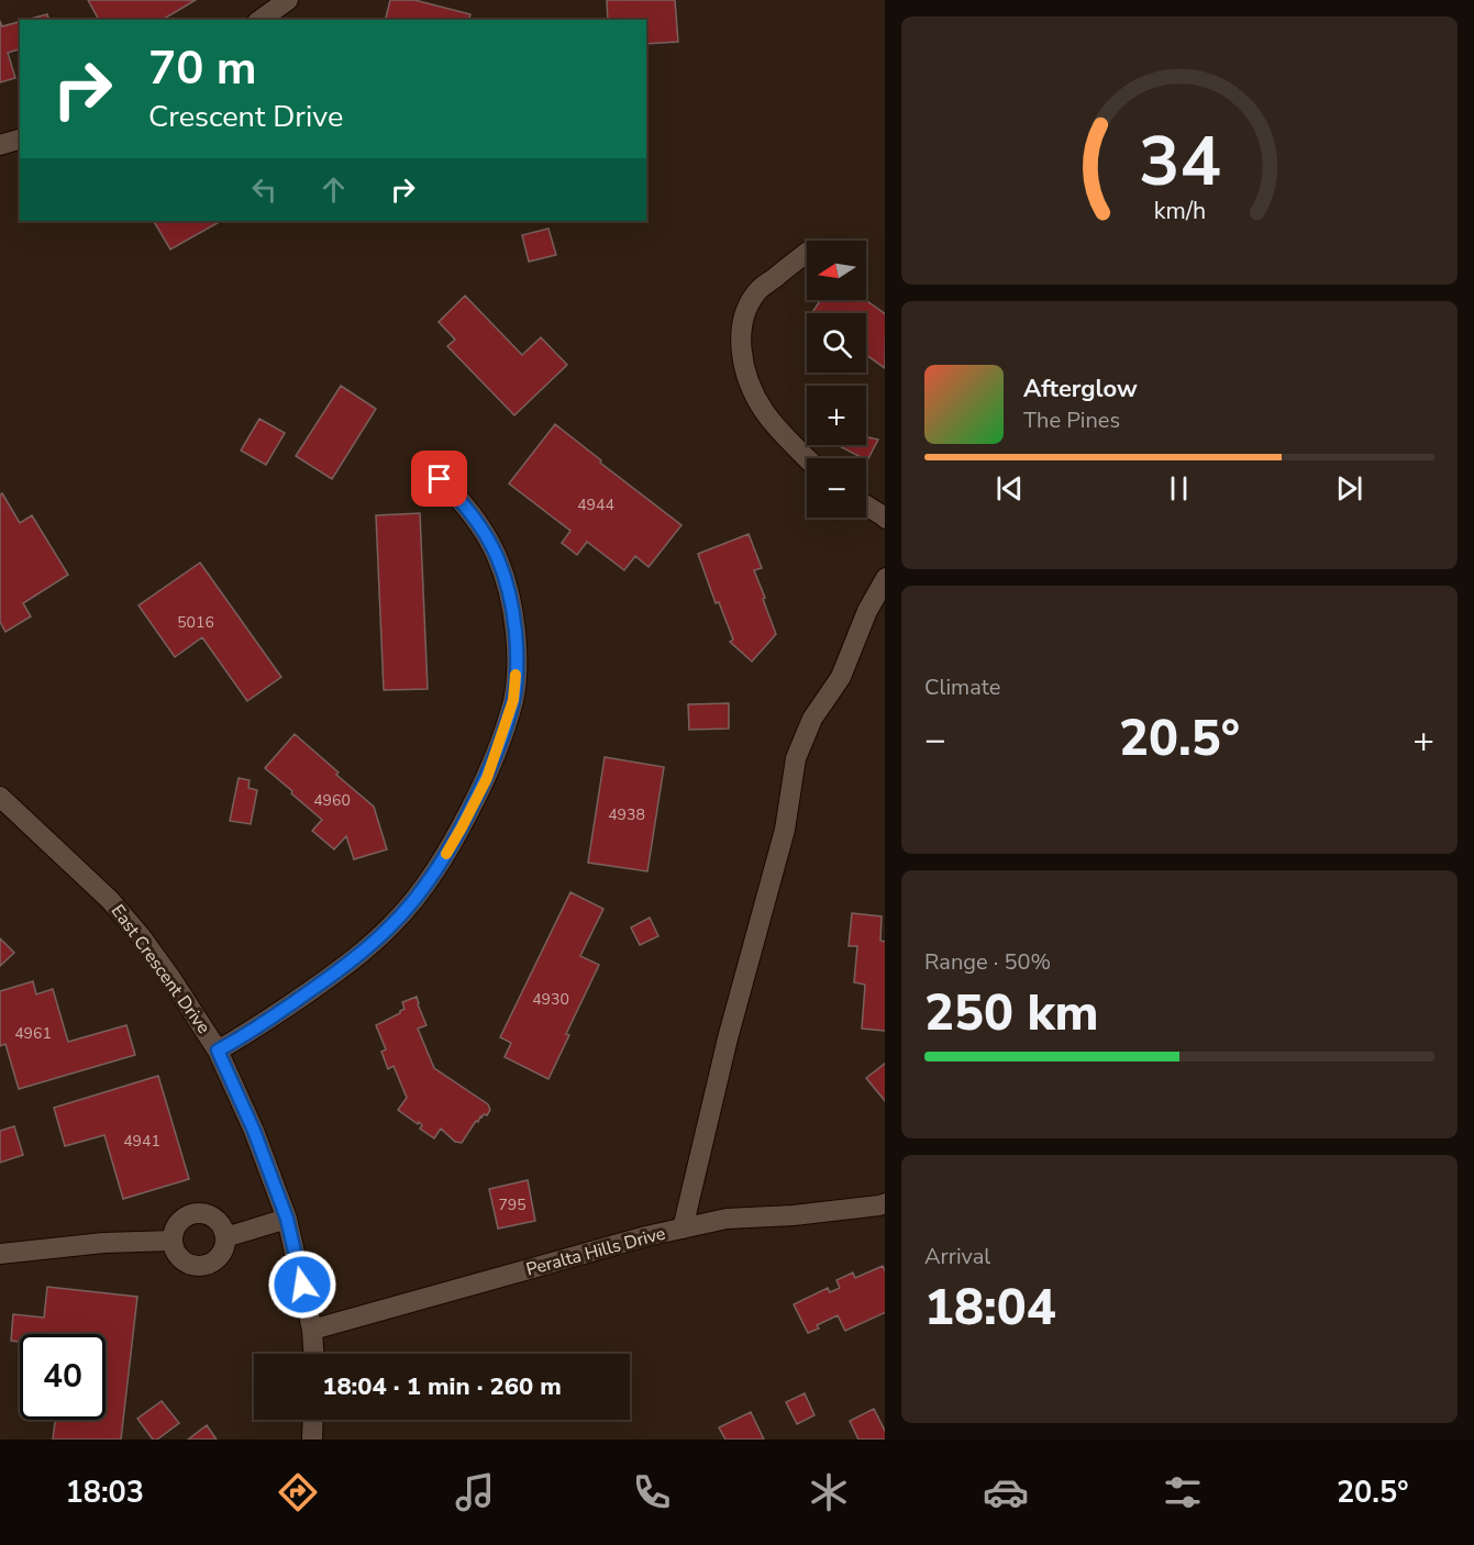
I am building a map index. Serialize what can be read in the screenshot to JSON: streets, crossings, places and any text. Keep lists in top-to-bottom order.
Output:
{
  "streets": {
    "street": ["East Crescent Drive", "Peralta Hills Drive"]
  },
  "crossings": [
    ["East Crescent Drive", "Peralta Hills Drive"]
  ],
  "house_numbers": [
    "4944",
    "5016",
    "4960",
    "4938",
    "4930",
    "4961",
    "4941",
    "795"
  ],
  "north": "left",
  "page": {
    "turn": ["70 m", "Crescent Drive"],
    "map_buttons": ["+", "−"],
    "song": ["Afterglow", "The Pines"],
    "tile": [
      "Climate",
      ["Range · 50%", "250 km"],
      ["Arrival", "18:04"]
    ],
    "heat": ["−", "20.5°", "+"],
    "limit": "40",
    "trip": "18:04 · 1 min · 260 m",
    "tabs": ["18:03", "20.5°"],
    "gauge": ["34", "km/h"]
  }
}
